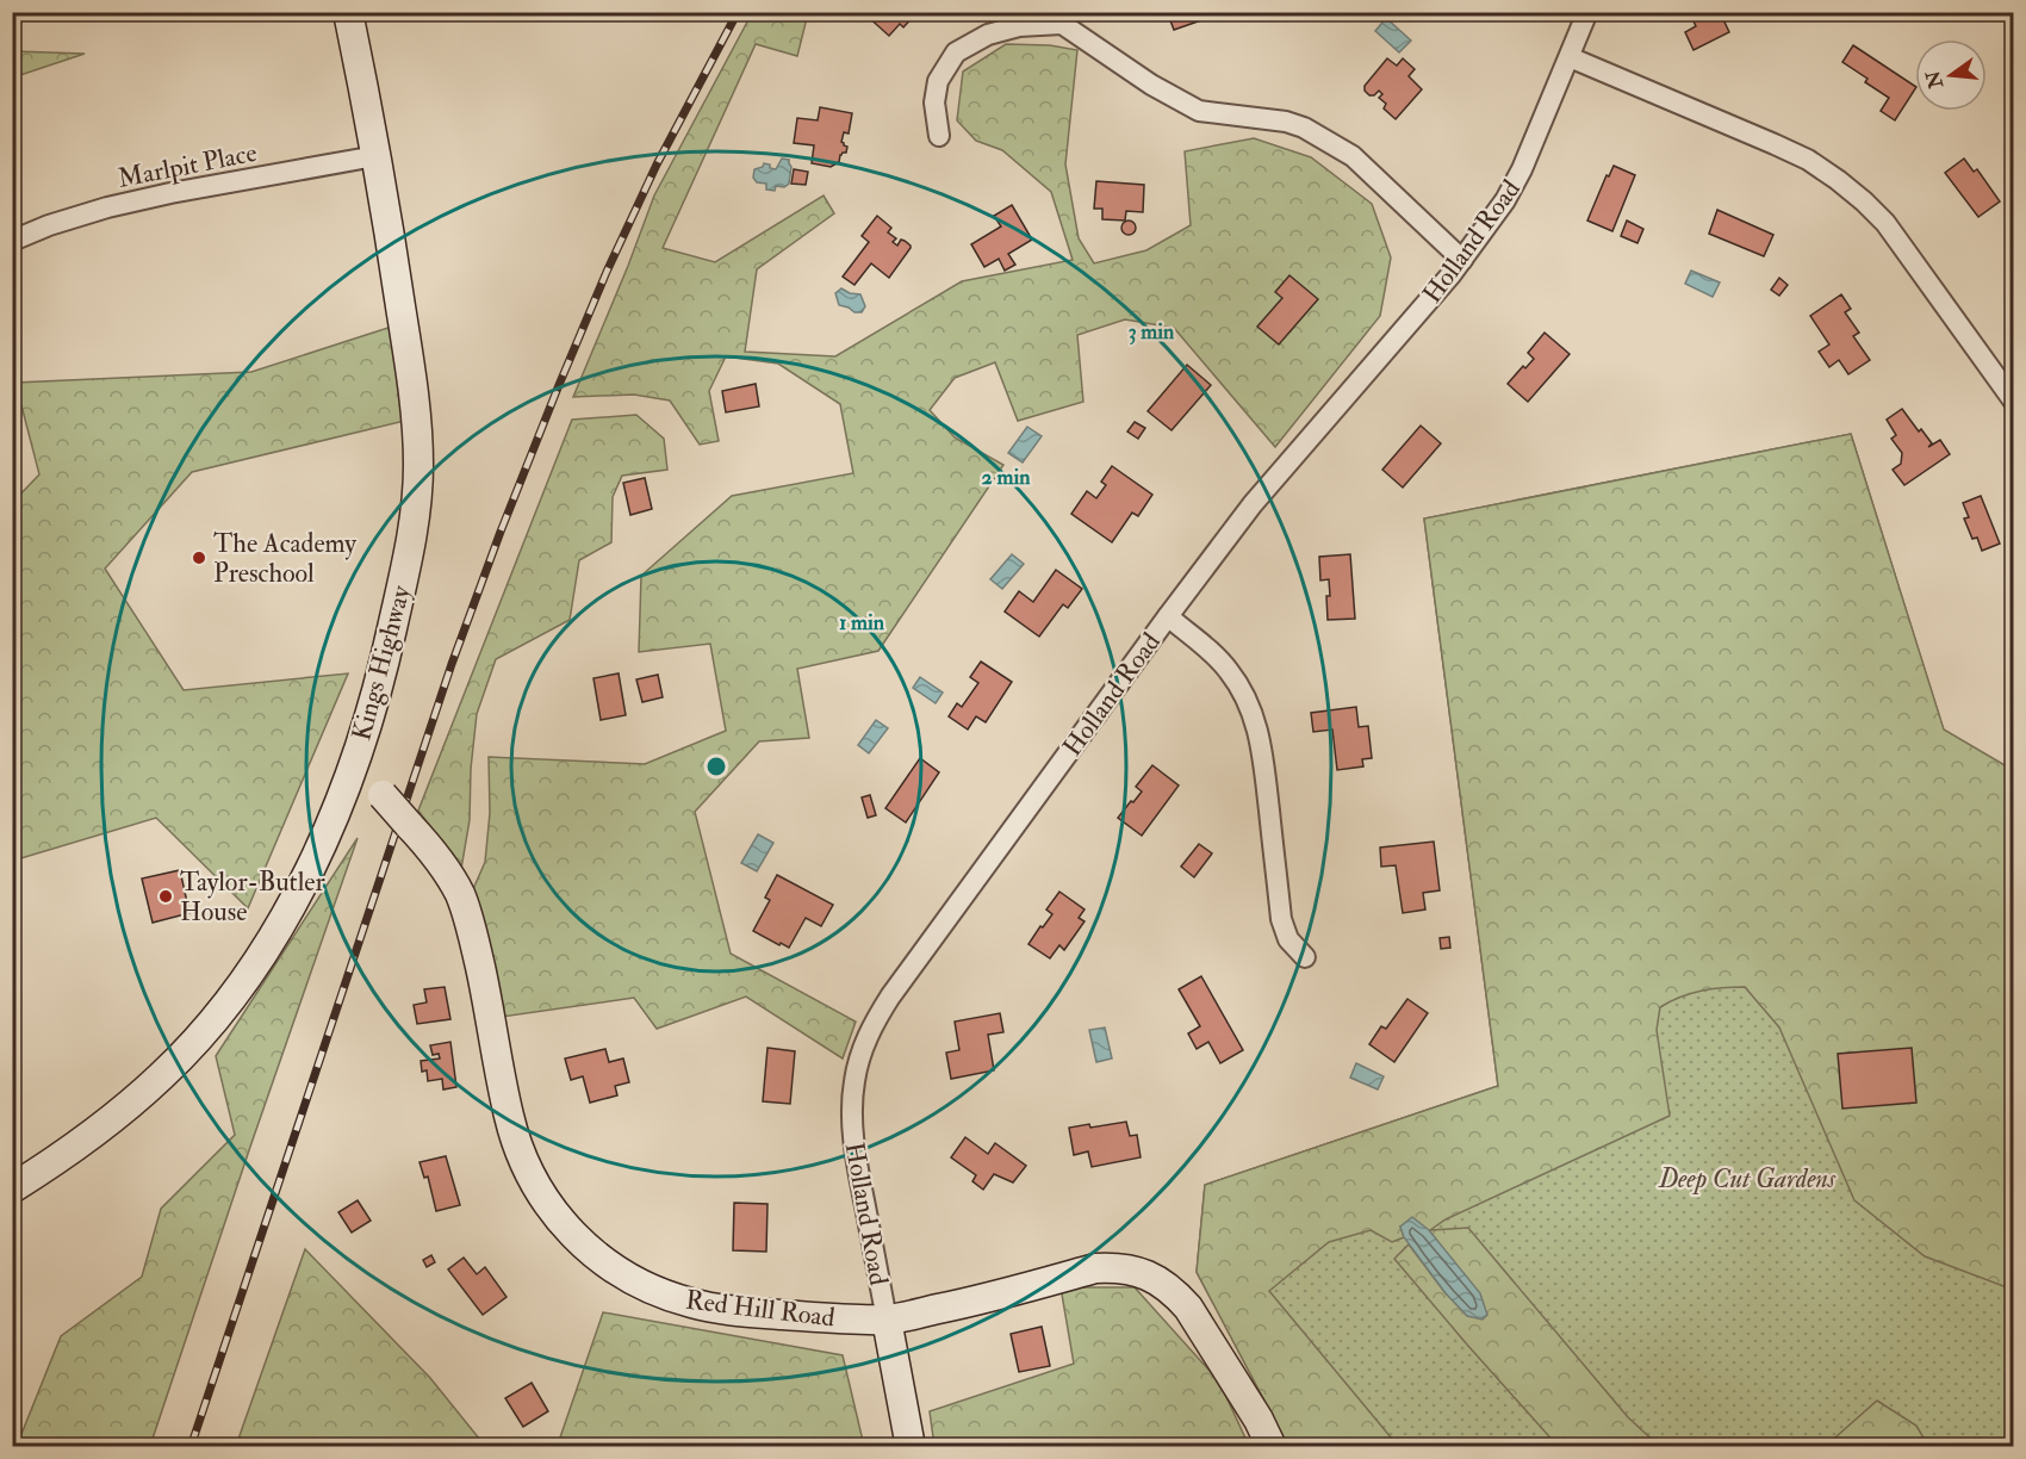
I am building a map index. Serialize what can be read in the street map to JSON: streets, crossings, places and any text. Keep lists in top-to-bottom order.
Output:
{
  "streets": {
    "street": [
      "Marlpit Place",
      "Holland Road",
      "Kings Highway",
      "Red Hill Road"
    ]
  },
  "crossings": [
    ["Marlpit Place", "Kings Highway"],
    ["Holland Road", "Red Hill Road"],
    ["Kings Highway", "Red Hill Road"]
  ],
  "parks": ["Deep Cut Gardens"],
  "places": ["The Academy Preschool", "Taylor-Butler House"],
  "north": "left",
  "rings": ["3 min", "2 min", "1 min"]
}
